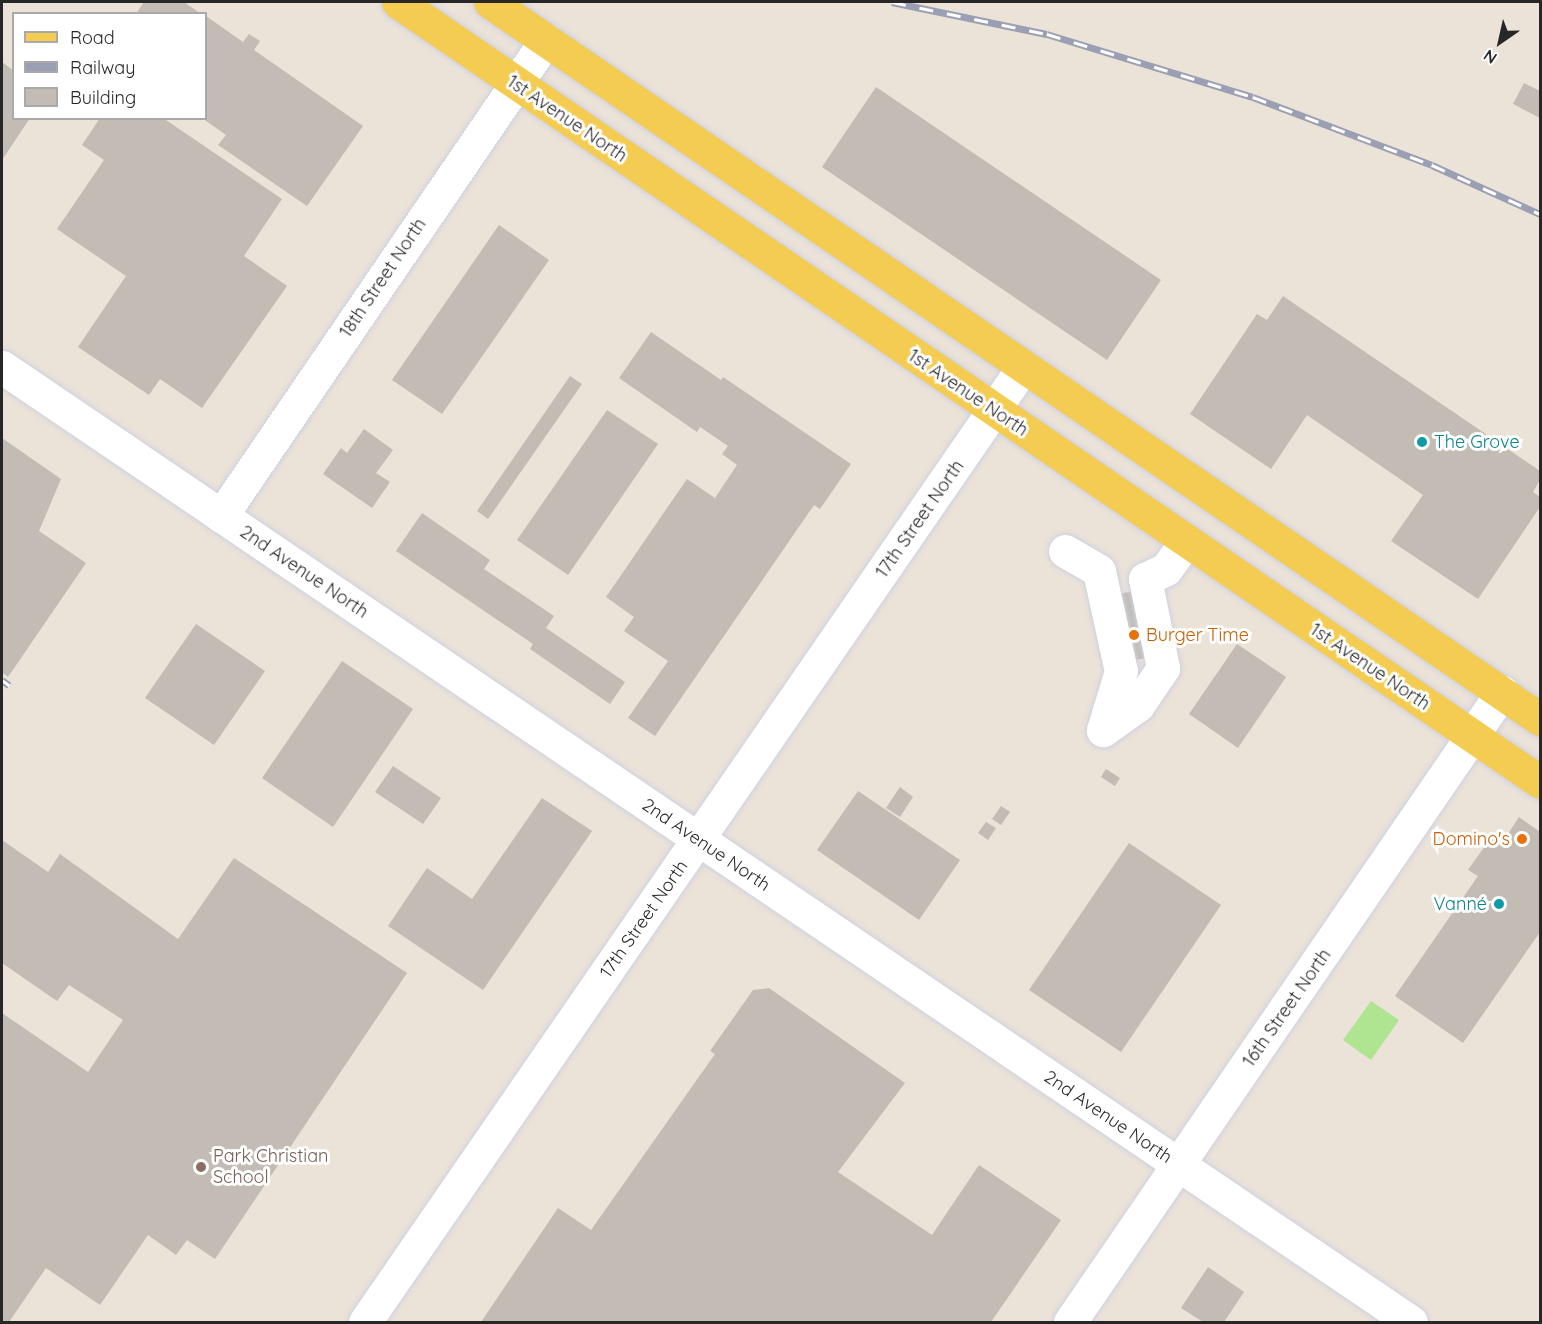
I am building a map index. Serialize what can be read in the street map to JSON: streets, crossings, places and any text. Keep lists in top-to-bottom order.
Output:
{
  "streets": {
    "main road": ["1st Avenue North"],
    "street": [
      "18th Street North",
      "17th Street North",
      "2nd Avenue North",
      "16th Street North"
    ]
  },
  "crossings": [
    ["1st Avenue North", "18th Street North"],
    ["1st Avenue North", "17th Street North"],
    ["1st Avenue North", "16th Street North"],
    ["18th Street North", "2nd Avenue North"],
    ["17th Street North", "2nd Avenue North"],
    ["2nd Avenue North", "16th Street North"]
  ],
  "places": [
    "The Grove",
    "Burger Time",
    "Domino's",
    "Vanné",
    "Park Christian School"
  ],
  "legend": ["Road", "Railway", "Building"],
  "north": "bottom left"
}
